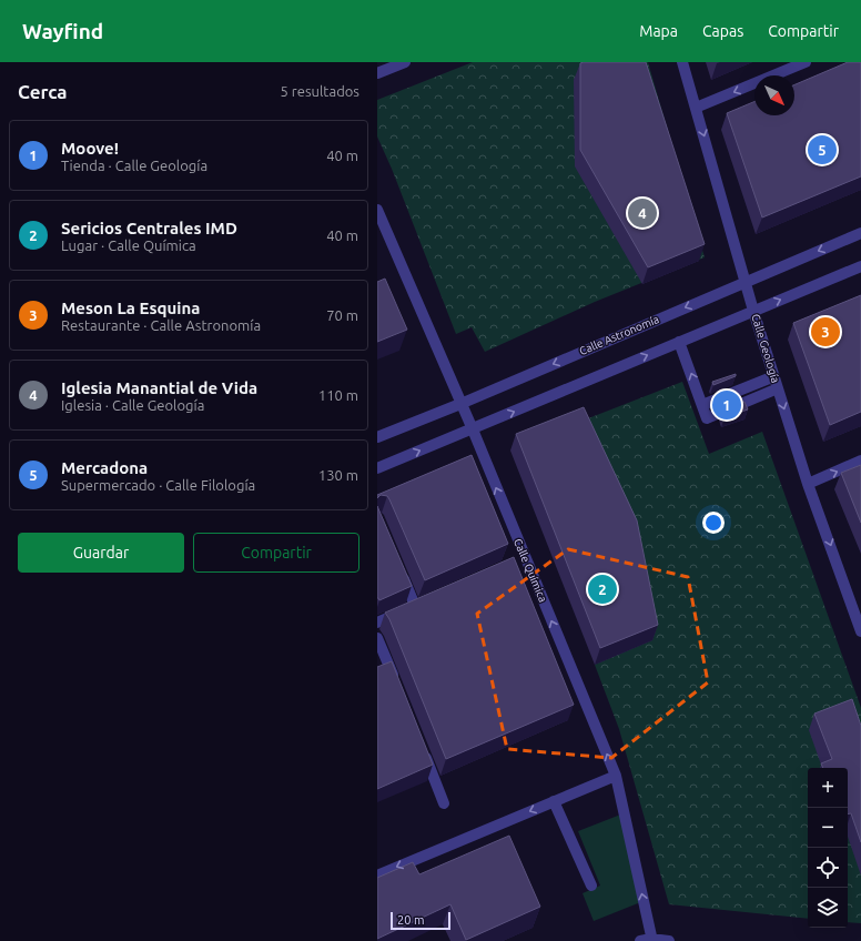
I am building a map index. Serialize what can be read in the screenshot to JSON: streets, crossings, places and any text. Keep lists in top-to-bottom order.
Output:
{
  "streets": {
    "street": ["Calle Astronomía", "Calle Geología", "Calle Química"]
  },
  "crossings": [
    ["Calle Astronomía", "Calle Geología"],
    ["Calle Astronomía", "Calle Química"]
  ],
  "one_way": ["Calle Geología", "Calle Química"],
  "scale_bar": "20 m",
  "north": "bottom right",
  "page": {
    "header": "Wayfind",
    "nav": ["Mapa", "Capas", "Compartir"],
    "heading": ["Cerca", "5 resultados"],
    "list": [
      {
        "mark": "1",
        "name": "Moove!",
        "note": "Tienda · Calle Geología",
        "value": "40 m"
      },
      {
        "mark": "2",
        "name": "Sericios Centrales IMD",
        "note": "Lugar · Calle Química",
        "value": "40 m"
      },
      {
        "mark": "3",
        "name": "Meson La Esquina",
        "note": "Restaurante · Calle Astronomía",
        "value": "70 m"
      },
      {
        "mark": "4",
        "name": "Iglesia Manantial de Vida",
        "note": "Iglesia · Calle Geología",
        "value": "110 m"
      },
      {
        "mark": "5",
        "name": "Mercadona",
        "note": "Supermercado · Calle Filología",
        "value": "130 m"
      }
    ],
    "pins": [
      "5",
      "4",
      "3",
      "1",
      "2"
    ],
    "buttons": ["Guardar", "Compartir"],
    "map_buttons": ["+", "−"],
    "scale": "20 m"
  }
}
